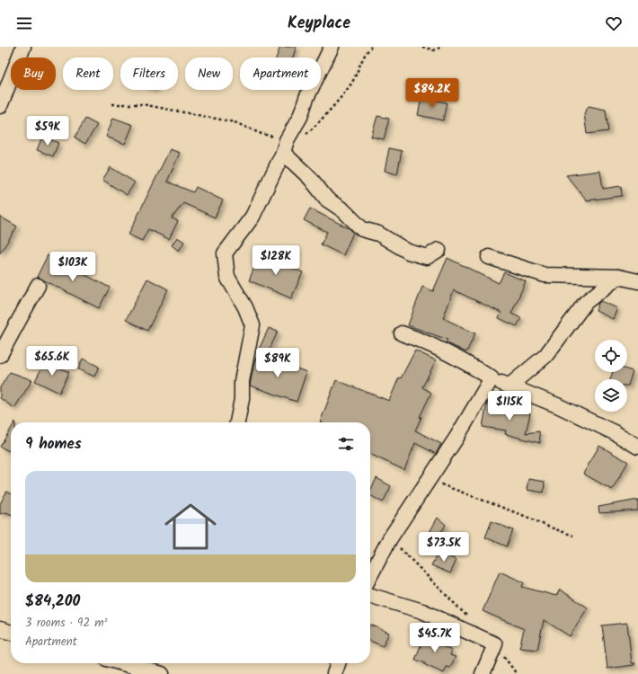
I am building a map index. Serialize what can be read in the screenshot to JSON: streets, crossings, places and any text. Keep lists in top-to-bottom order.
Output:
{
  "page": {
    "header": "Keyplace",
    "chip": [
      "Buy",
      "Rent",
      "Filters",
      "New",
      "Apartment"
    ],
    "price": [
      "$84.2K",
      "$59K",
      "$128K",
      "$103K",
      "$65.6K",
      "$89K",
      "$115K",
      "$73.5K",
      "$45.7K"
    ],
    "heading": "9 homes",
    "list": [
      {
        "name": "$84,200",
        "note": "3 rooms · 92 m² · Apartment"
      }
    ]
  }
}
